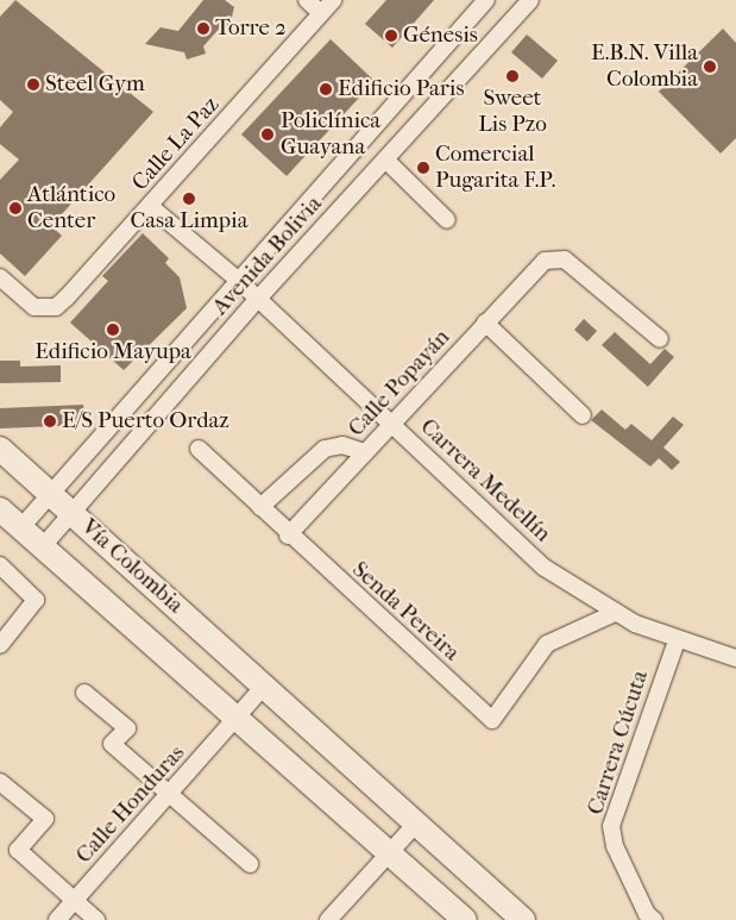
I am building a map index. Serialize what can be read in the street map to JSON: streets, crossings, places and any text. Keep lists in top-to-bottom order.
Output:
{
  "streets": {
    "main road": ["Vía Colombia"],
    "street": [
      "Calle La Paz",
      "Avenida Bolivia",
      "Calle Popayán",
      "Carrera Medellín",
      "Senda Pereira",
      "Carrera Cúcuta",
      "Calle Honduras"
    ]
  },
  "crossings": [
    ["Calle La Paz", "Carrera Medellín"],
    ["Avenida Bolivia", "Carrera Medellín"],
    ["Avenida Bolivia", "Vía Colombia"],
    ["Calle Popayán", "Carrera Medellín"],
    ["Calle Popayán", "Senda Pereira"],
    ["Carrera Medellín", "Senda Pereira"],
    ["Carrera Medellín", "Carrera Cúcuta"],
    ["Vía Colombia", "Calle Honduras"]
  ],
  "places": [
    "Torre 2",
    "Génesis",
    "E.B.N. Villa Colombia",
    "Sweet Lis Pzo",
    "Steel Gym",
    "Edificio Paris",
    "Policlínica Guayana",
    "Comercial Pugarita F.P.",
    "Casa Limpia",
    "Atlántico Center",
    "Edificio Mayupa",
    "E/S Puerto Ordaz"
  ]
}
